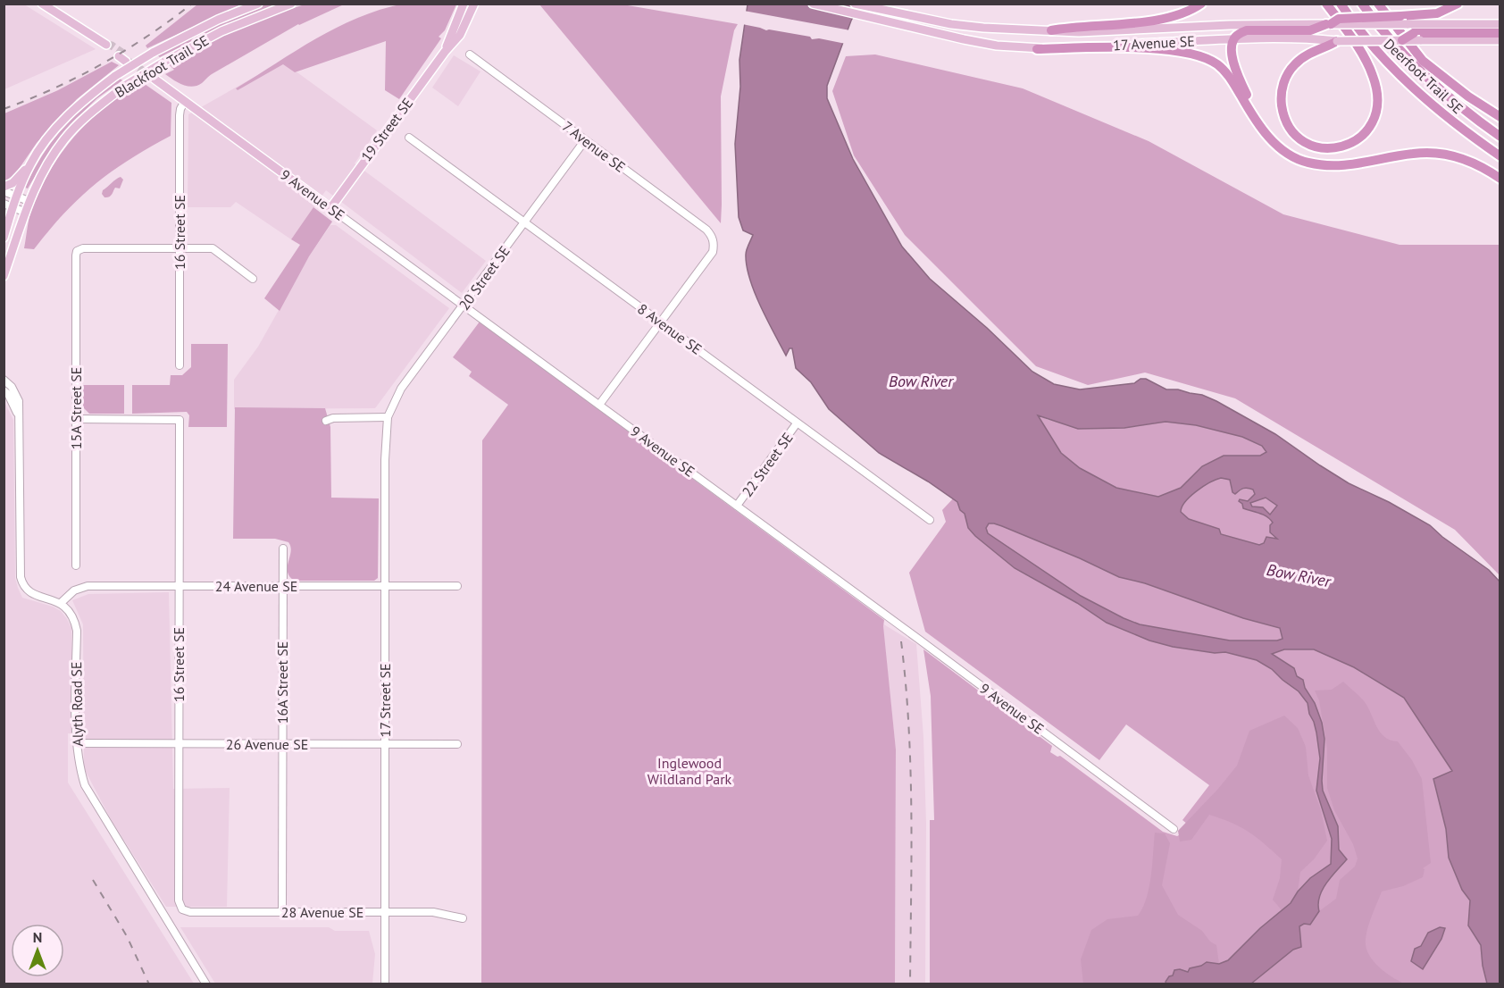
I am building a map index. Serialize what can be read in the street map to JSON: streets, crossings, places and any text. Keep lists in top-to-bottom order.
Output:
{
  "streets": {
    "highway": ["Deerfoot Trail SE"],
    "main road": [
      "17 Avenue SE",
      "Blackfoot Trail SE",
      "19 Street SE",
      "9 Avenue SE"
    ],
    "street": [
      "7 Avenue SE",
      "16 Street SE",
      "20 Street SE",
      "8 Avenue SE",
      "15A Street SE",
      "22 Street SE",
      "24 Avenue SE",
      "16A Street SE",
      "17 Street SE",
      "Alyth Road SE",
      "26 Avenue SE",
      "28 Avenue SE"
    ]
  },
  "crossings": [
    ["19 Street SE", "9 Avenue SE"],
    ["7 Avenue SE", "20 Street SE"],
    ["7 Avenue SE", "8 Avenue SE"],
    ["9 Avenue SE", "16 Street SE"],
    ["9 Avenue SE", "20 Street SE"],
    ["9 Avenue SE", "22 Street SE"],
    ["16 Street SE", "15A Street SE"],
    ["16 Street SE", "24 Avenue SE"],
    ["16 Street SE", "26 Avenue SE"],
    ["16 Street SE", "28 Avenue SE"],
    ["20 Street SE", "8 Avenue SE"],
    ["20 Street SE", "17 Street SE"],
    ["8 Avenue SE", "22 Street SE"],
    ["24 Avenue SE", "16A Street SE"],
    ["24 Avenue SE", "17 Street SE"],
    ["24 Avenue SE", "Alyth Road SE"],
    ["16A Street SE", "26 Avenue SE"],
    ["16A Street SE", "28 Avenue SE"],
    ["17 Street SE", "26 Avenue SE"],
    ["17 Street SE", "28 Avenue SE"],
    ["Alyth Road SE", "26 Avenue SE"]
  ],
  "water": ["Bow River"],
  "parks": ["Inglewood Wildland Park"],
  "north": "top"
}
